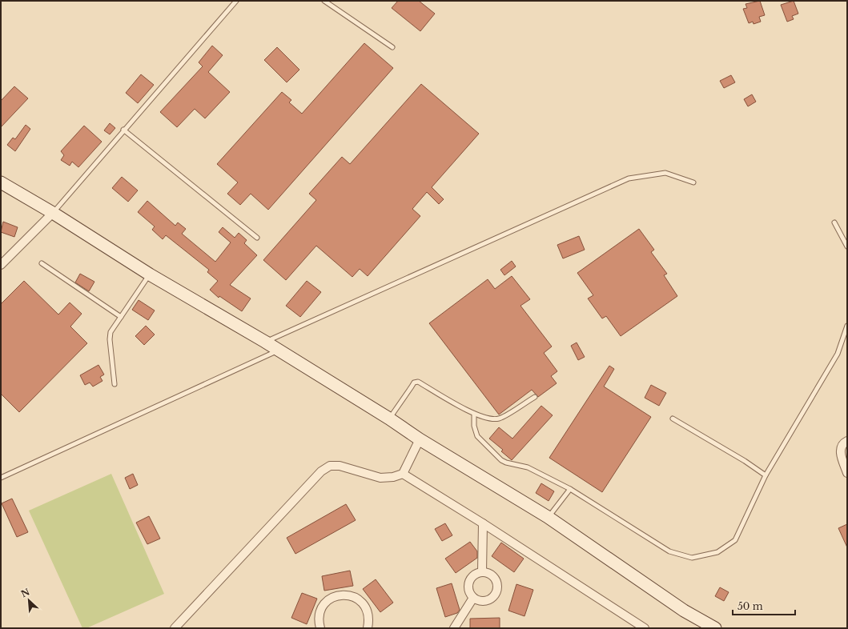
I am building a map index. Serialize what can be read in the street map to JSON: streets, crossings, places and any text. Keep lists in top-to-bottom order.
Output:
{
  "scale_bar": "50 m",
  "north": "top left"
}
